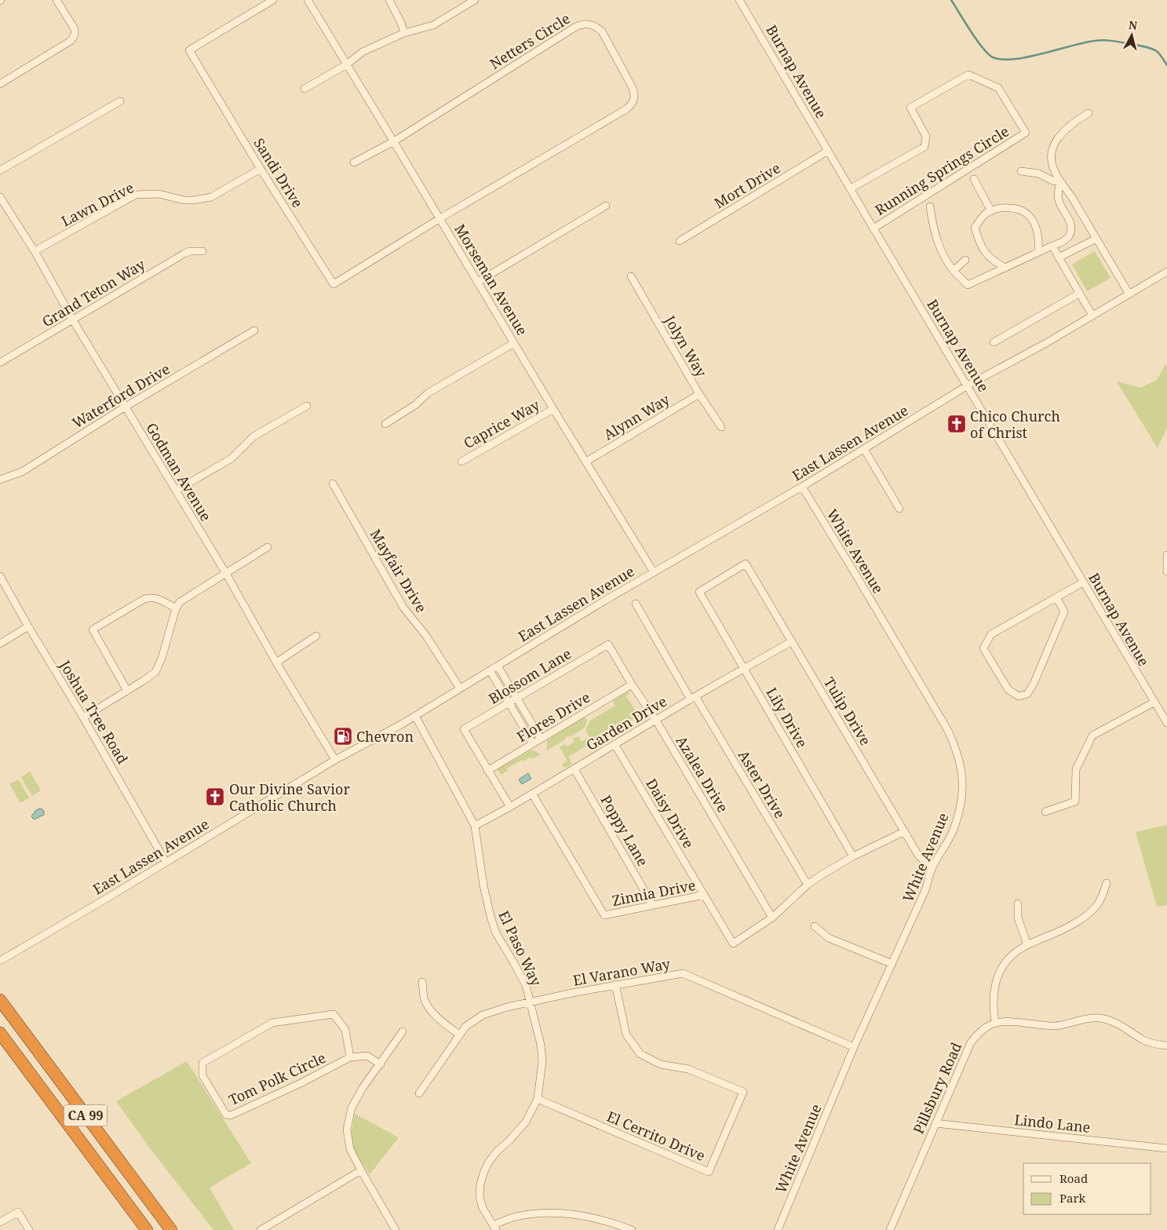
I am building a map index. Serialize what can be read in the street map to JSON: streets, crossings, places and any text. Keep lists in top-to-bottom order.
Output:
{
  "streets": {
    "highway": ["CA 99"],
    "street": [
      "Netters Circle",
      "Burnap Avenue",
      "Running Springs Circle",
      "Sandi Drive",
      "Mort Drive",
      "Lawn Drive",
      "Morseman Avenue",
      "Grand Teton Way",
      "Jolyn Way",
      "Waterford Drive",
      "Alynn Way",
      "Caprice Way",
      "East Lassen Avenue",
      "Godman Avenue",
      "White Avenue",
      "Mayfair Drive",
      "Blossom Lane",
      "Tulip Drive",
      "Joshua Tree Road",
      "Flores Drive",
      "Lily Drive",
      "Garden Drive",
      "Azalea Drive",
      "Aster Drive",
      "Daisy Drive",
      "Poppy Lane",
      "Zinnia Drive",
      "El Paso Way",
      "El Varano Way",
      "Tom Polk Circle",
      "Pillsbury Road",
      "Lindo Lane",
      "El Cerrito Drive"
    ]
  },
  "crossings": [
    ["Netters Circle", "Sandi Drive"],
    ["Netters Circle", "Morseman Avenue"],
    ["Burnap Avenue", "Running Springs Circle"],
    ["Burnap Avenue", "Mort Drive"],
    ["Burnap Avenue", "East Lassen Avenue"],
    ["Sandi Drive", "Lawn Drive"],
    ["Sandi Drive", "Morseman Avenue"],
    ["Lawn Drive", "Godman Avenue"],
    ["Morseman Avenue", "Alynn Way"],
    ["Morseman Avenue", "Caprice Way"],
    ["Morseman Avenue", "East Lassen Avenue"],
    ["Grand Teton Way", "Godman Avenue"],
    ["Jolyn Way", "Alynn Way"],
    ["Waterford Drive", "Godman Avenue"],
    ["East Lassen Avenue", "Godman Avenue"],
    ["East Lassen Avenue", "White Avenue"],
    ["East Lassen Avenue", "Mayfair Drive"],
    ["East Lassen Avenue", "Joshua Tree Road"],
    ["East Lassen Avenue", "El Paso Way"],
    ["White Avenue", "Tulip Drive"],
    ["White Avenue", "El Varano Way"],
    ["Blossom Lane", "Flores Drive"],
    ["Blossom Lane", "Azalea Drive"],
    ["Tulip Drive", "Lily Drive"],
    ["Tulip Drive", "Garden Drive"],
    ["Tulip Drive", "Zinnia Drive"],
    ["Flores Drive", "Azalea Drive"],
    ["Lily Drive", "Garden Drive"],
    ["Lily Drive", "Zinnia Drive"],
    ["Garden Drive", "Azalea Drive"],
    ["Garden Drive", "Aster Drive"],
    ["Garden Drive", "Daisy Drive"],
    ["Garden Drive", "Poppy Lane"],
    ["Garden Drive", "Zinnia Drive"],
    ["Garden Drive", "El Paso Way"],
    ["Azalea Drive", "Zinnia Drive"],
    ["Aster Drive", "Zinnia Drive"],
    ["Daisy Drive", "Zinnia Drive"],
    ["Poppy Lane", "Zinnia Drive"],
    ["El Paso Way", "El Varano Way"],
    ["El Paso Way", "El Cerrito Drive"],
    ["El Varano Way", "El Cerrito Drive"],
    ["Pillsbury Road", "Lindo Lane"]
  ],
  "places": {
    "church": ["Chico Church of Christ", "Our Divine Savior Catholic Church"],
    "fuel station": ["Chevron"]
  },
  "legend": ["Road", "Park"],
  "north": "top"
}
